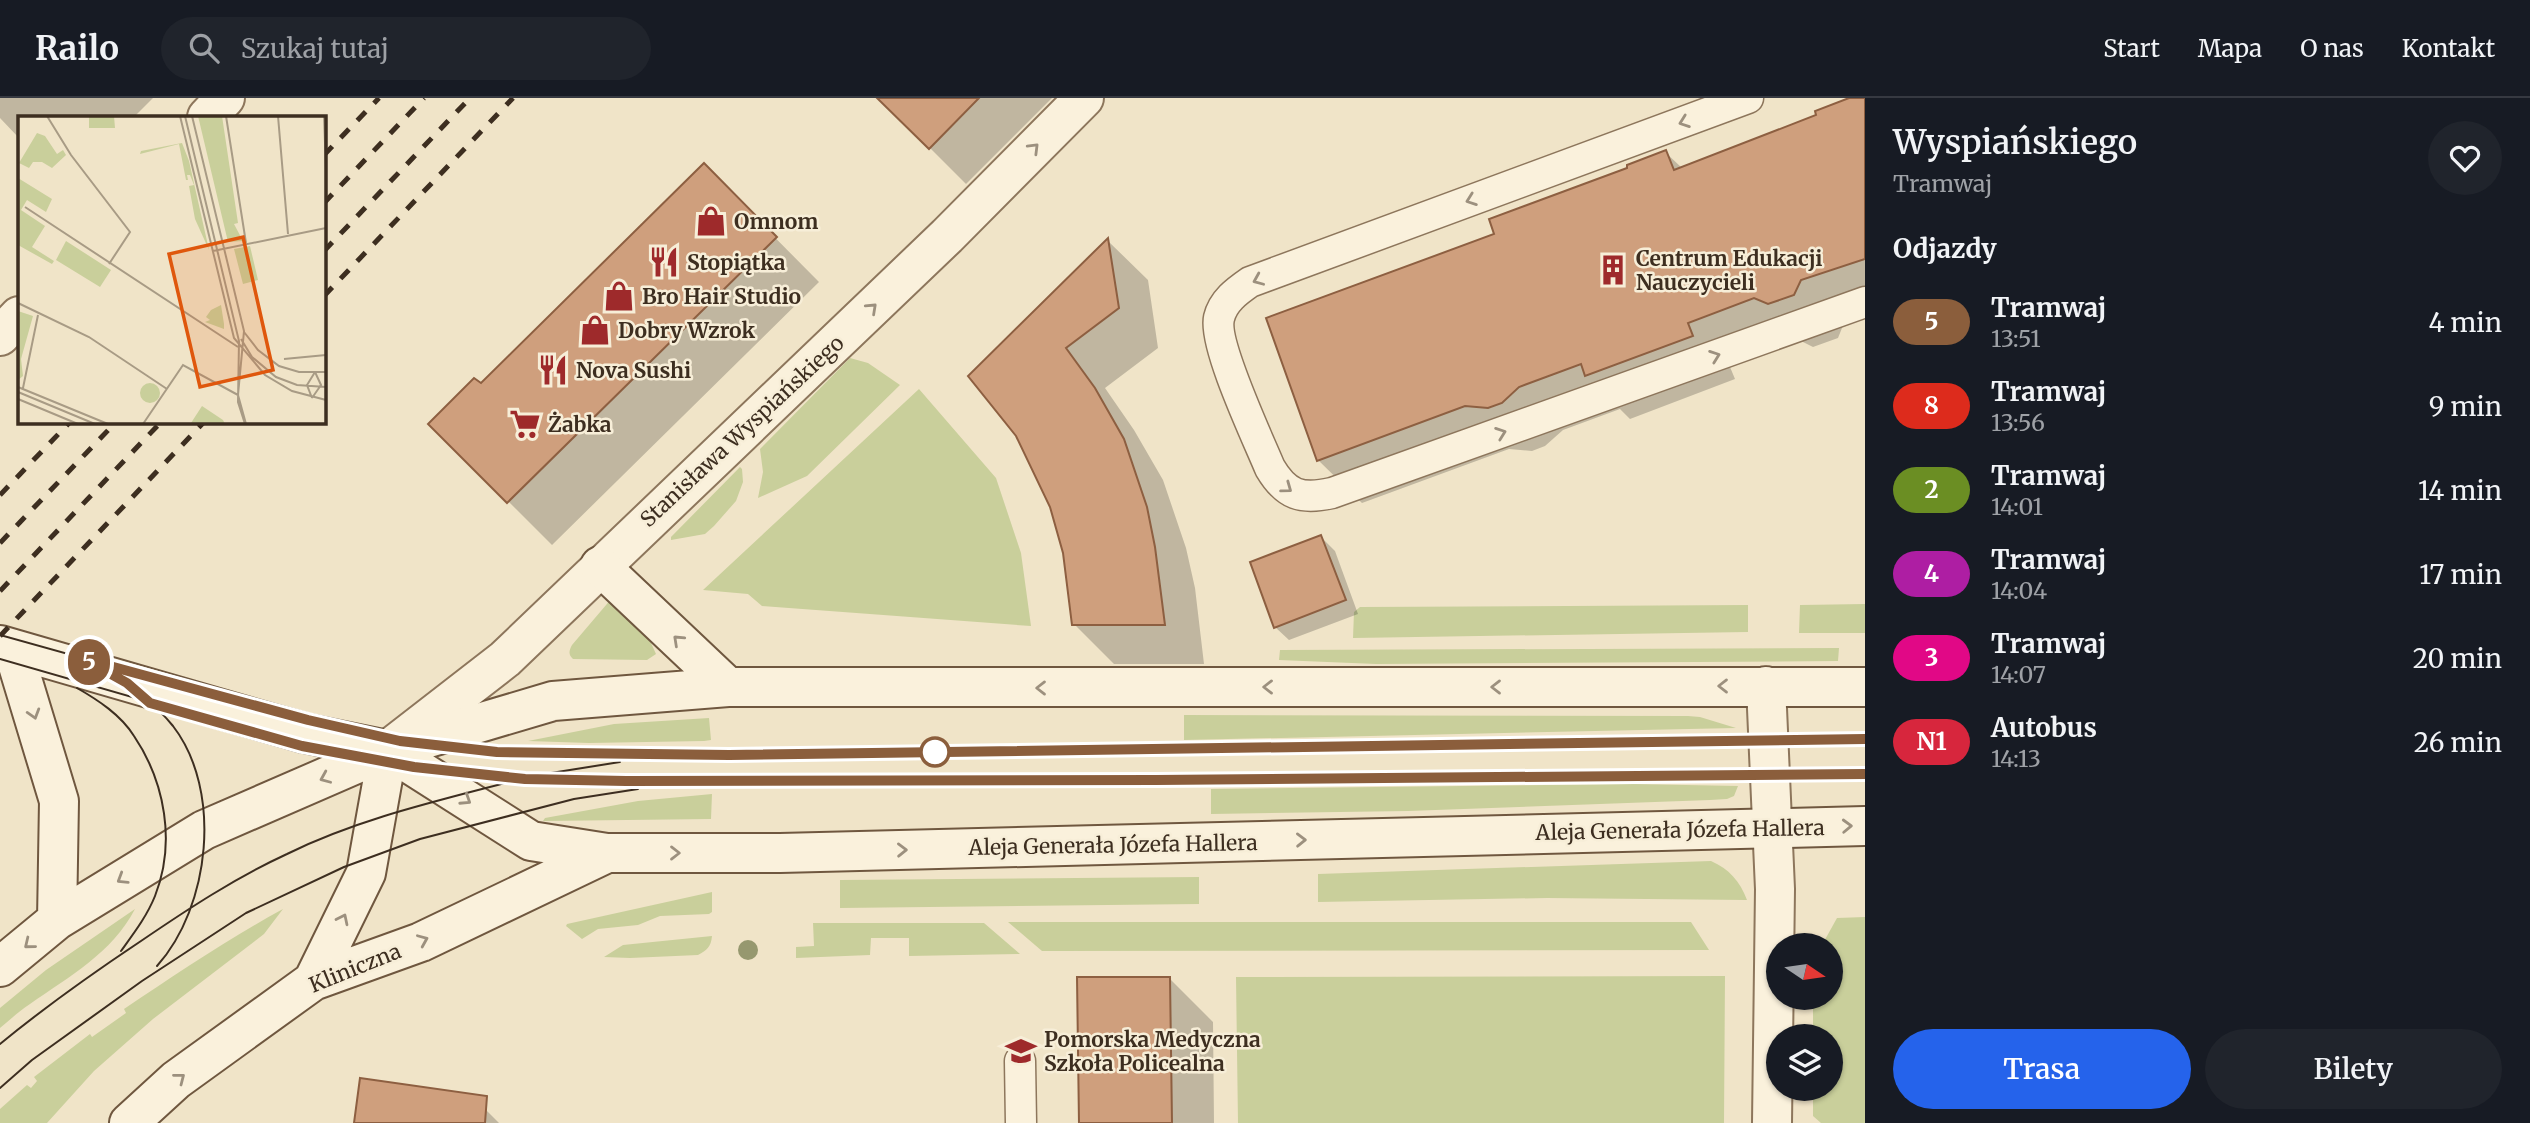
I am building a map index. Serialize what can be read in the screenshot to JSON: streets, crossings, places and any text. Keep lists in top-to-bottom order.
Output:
{
  "streets": {
    "main road": ["Stanisława Wyspiańskiego", "Aleja Generała Józefa Hallera", "Kliniczna"]
  },
  "crossings": [
    ["Stanisława Wyspiańskiego", "Aleja Generała Józefa Hallera"],
    ["Aleja Generała Józefa Hallera", "Kliniczna"]
  ],
  "one_way": ["Stanisława Wyspiańskiego"],
  "places": {
    "shop": ["Omnom", "Bro Hair Studio", "Dobry Wzrok"],
    "restaurant": ["Stopiątka", "Nova Sushi"],
    "building": ["Centrum Edukacji Nauczycieli"],
    "supermarket": ["Żabka"],
    "school or university": ["Pomorska Medyczna Szkoła Policealna"]
  },
  "lines": ["tram line 5"],
  "north": "right",
  "page": {
    "header": "Railo",
    "search": "Szukaj tutaj",
    "nav": [
      "Start",
      "Mapa",
      "O nas",
      "Kontakt"
    ],
    "on_map": "5",
    "heading": [
      ["Wyspiańskiego", "Tramwaj"],
      "Odjazdy"
    ],
    "list": [
      {
        "mark": "5",
        "name": "Tramwaj",
        "note": "13:51",
        "value": "4 min"
      },
      {
        "mark": "8",
        "name": "Tramwaj",
        "note": "13:56",
        "value": "9 min"
      },
      {
        "mark": "2",
        "name": "Tramwaj",
        "note": "14:01",
        "value": "14 min"
      },
      {
        "mark": "4",
        "name": "Tramwaj",
        "note": "14:04",
        "value": "17 min"
      },
      {
        "mark": "3",
        "name": "Tramwaj",
        "note": "14:07",
        "value": "20 min"
      },
      {
        "mark": "N1",
        "name": "Autobus",
        "note": "14:13",
        "value": "26 min"
      }
    ],
    "buttons": ["Trasa", "Bilety"]
  }
}
